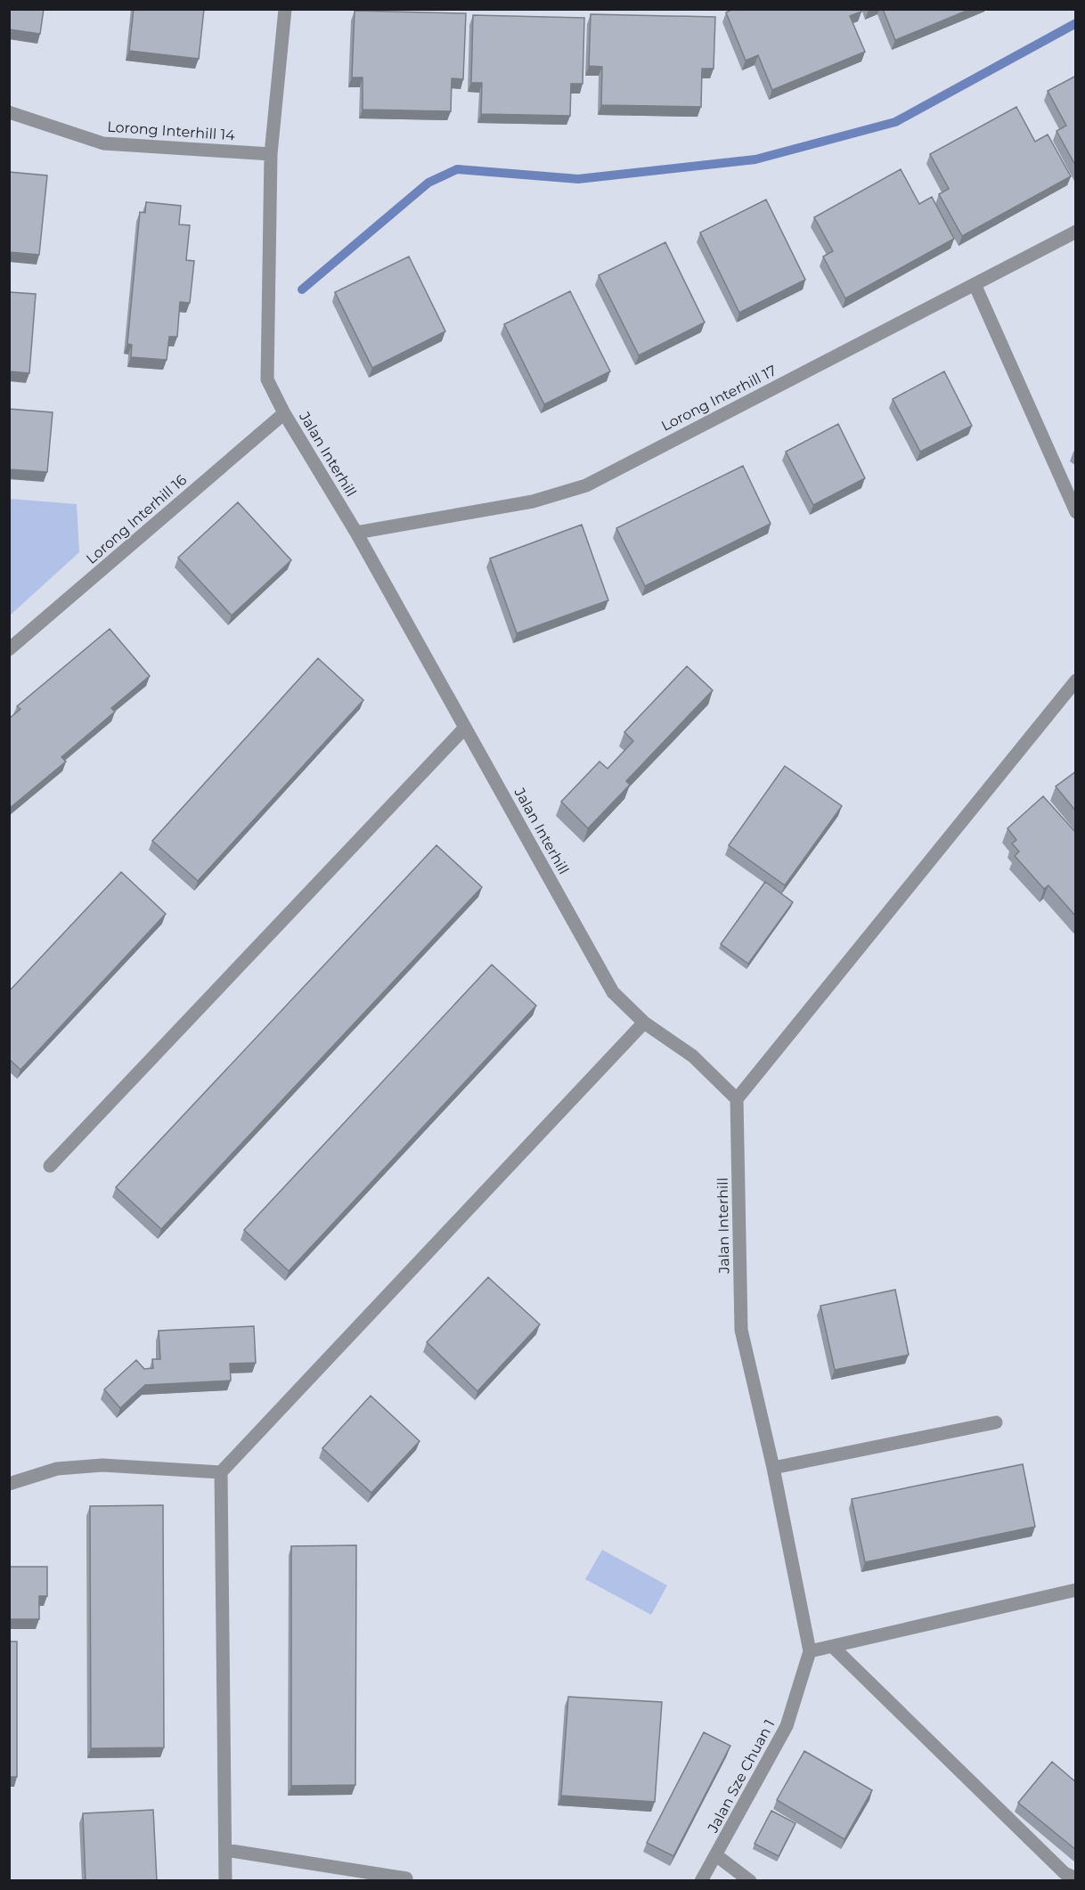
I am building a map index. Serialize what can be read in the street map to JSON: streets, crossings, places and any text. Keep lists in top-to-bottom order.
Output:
{
  "streets": {
    "street": [
      "Lorong Interhill 14",
      "Lorong Interhill 17",
      "Jalan Interhill",
      "Lorong Interhill 16",
      "Jalan Sze Chuan 1"
    ]
  },
  "crossings": [
    ["Lorong Interhill 14", "Jalan Interhill"],
    ["Lorong Interhill 17", "Jalan Interhill"],
    ["Jalan Interhill", "Lorong Interhill 16"],
    ["Jalan Interhill", "Jalan Sze Chuan 1"]
  ]
}
